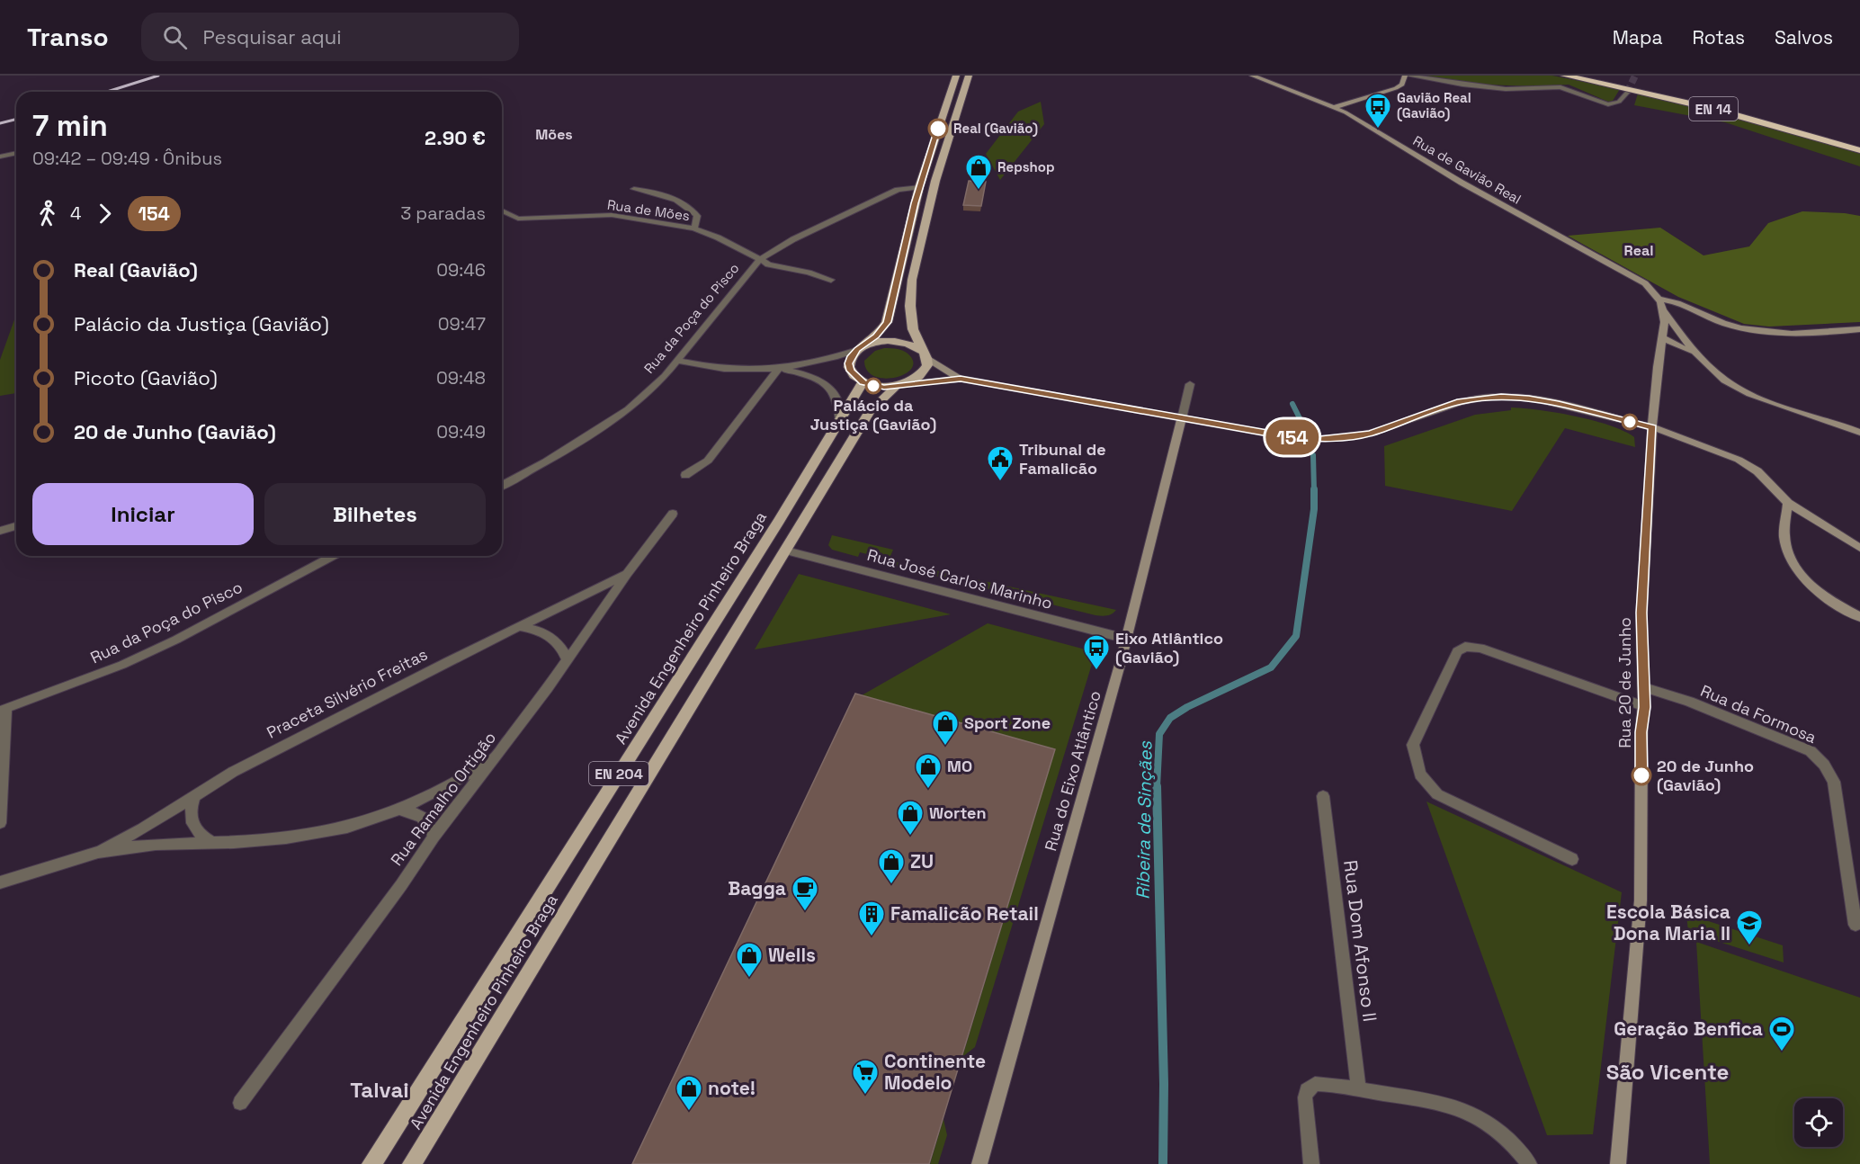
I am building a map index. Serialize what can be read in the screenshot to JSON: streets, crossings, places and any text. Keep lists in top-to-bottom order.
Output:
{
  "streets": {
    "highway": ["EN 14"],
    "main road": ["Avenida Engenheiro Pinheiro Braga", "EN 204"],
    "street": [
      "Rua de Gavião Real",
      "Rua de Mões",
      "Rua da Poça do Pisco",
      "Rua José Carlos Marinho",
      "Rua 20 de Junho",
      "Praceta Silvério Freitas",
      "Rua da Formosa",
      "Rua do Eixo Atlântico",
      "Rua Ramalho Ortigão",
      "Rua Dom Afonso II"
    ]
  },
  "crossings": [
    ["Rua de Gavião Real", "Rua 20 de Junho"],
    ["Rua de Mões", "Rua da Poça do Pisco"],
    ["Rua José Carlos Marinho", "Avenida Engenheiro Pinheiro Braga"],
    ["Rua José Carlos Marinho", "Rua do Eixo Atlântico"],
    ["Rua 20 de Junho", "Rua da Formosa"],
    ["Praceta Silvério Freitas", "Rua Ramalho Ortigão"]
  ],
  "districts": [
    "Mões",
    "Real",
    "São Vicente",
    "Talvai"
  ],
  "water": ["Ribeira de Sinçães"],
  "places": {
    "other": ["Real (Gavião)", "Palácio da Justiça (Gavião)", "20 de Junho (Gavião)"],
    "bus stop": ["Gavião Real (Gavião)", "Eixo Atlântico (Gavião)"],
    "shop": [
      "Repshop",
      "Sport Zone",
      "MO",
      "Worten",
      "ZU",
      "Wells",
      "note!"
    ],
    "public building": ["Tribunal de Famalicão"],
    "cafe": ["Bagga"],
    "building": ["Famalicão Retail"],
    "school or university": ["Escola Básica Dona Maria II"],
    "sports": ["Geração Benfica"],
    "supermarket": ["Continente Modelo"]
  },
  "lines": ["bus line 154"],
  "page": {
    "header": "Transo",
    "search": "Pesquisar aqui",
    "nav": ["Mapa", "Rotas", "Salvos"],
    "on_map": "154",
    "heading": ["7 min", "09:42 – 09:49 · Ônibus", "2.90 €"],
    "legs": ["4", "154", "3 paradas"],
    "list": [
      {
        "name": "Real (Gavião)",
        "value": "09:46"
      },
      {
        "name": "Palácio da Justiça (Gavião)",
        "value": "09:47"
      },
      {
        "name": "Picoto (Gavião)",
        "value": "09:48"
      },
      {
        "name": "20 de Junho (Gavião)",
        "value": "09:49"
      }
    ],
    "buttons": ["Iniciar", "Bilhetes"]
  }
}
